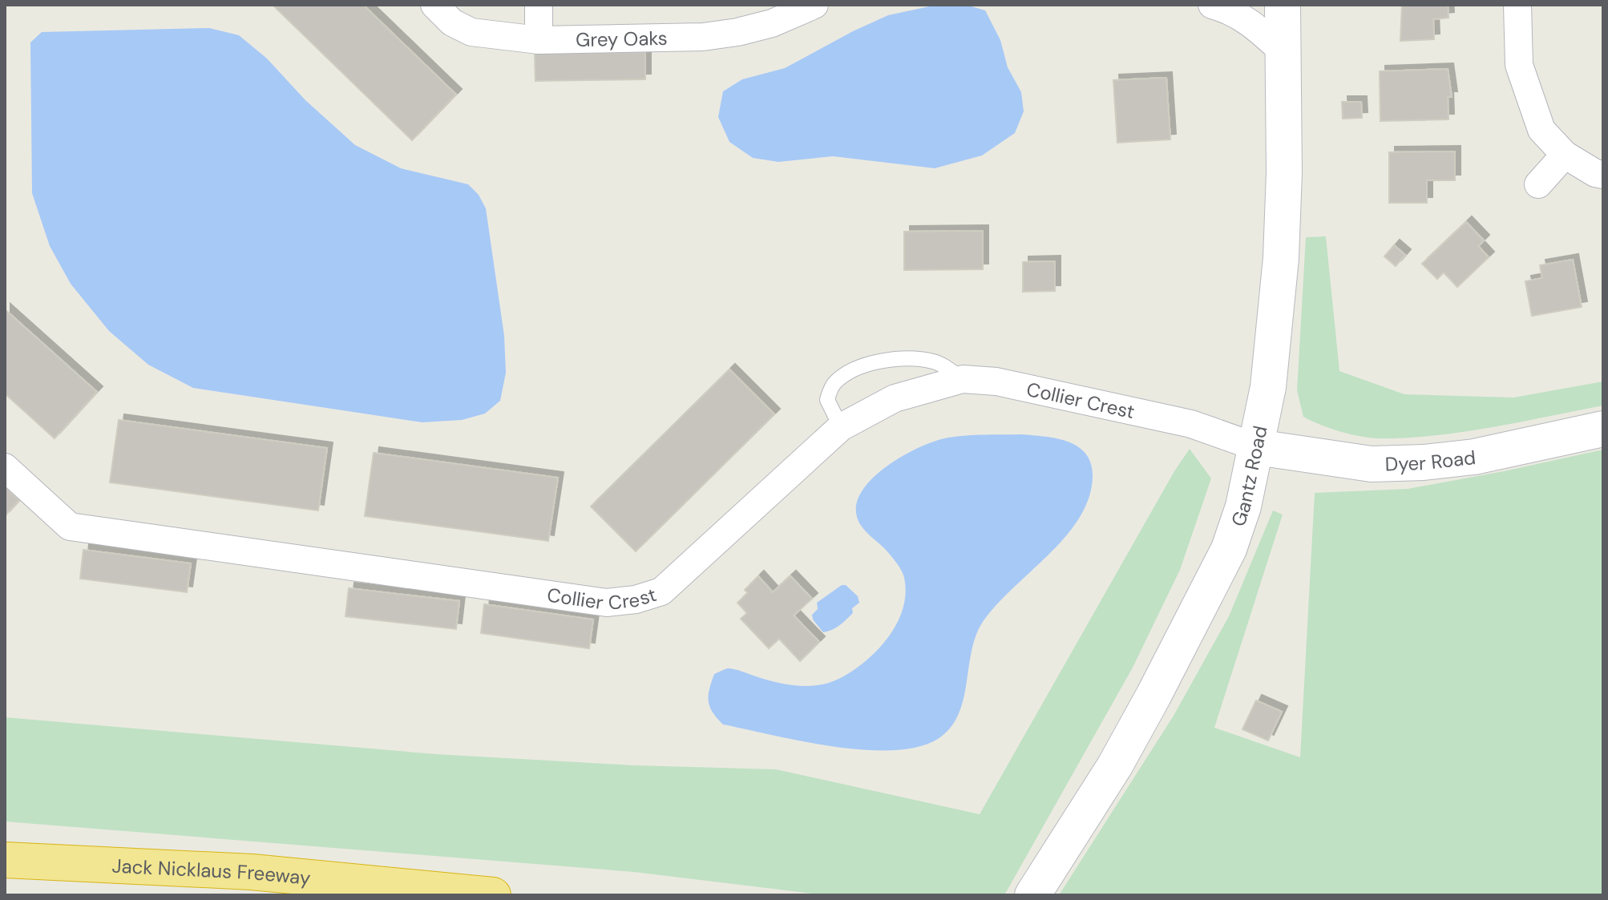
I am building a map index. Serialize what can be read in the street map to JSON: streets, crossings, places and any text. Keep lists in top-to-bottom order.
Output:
{
  "streets": {
    "highway": ["Jack Nicklaus Freeway"],
    "main road": ["Dyer Road", "Gantz Road"],
    "street": ["Grey Oaks", "Collier Crest"]
  },
  "crossings": [
    ["Collier Crest", "Dyer Road"],
    ["Collier Crest", "Gantz Road"],
    ["Dyer Road", "Gantz Road"]
  ]
}
